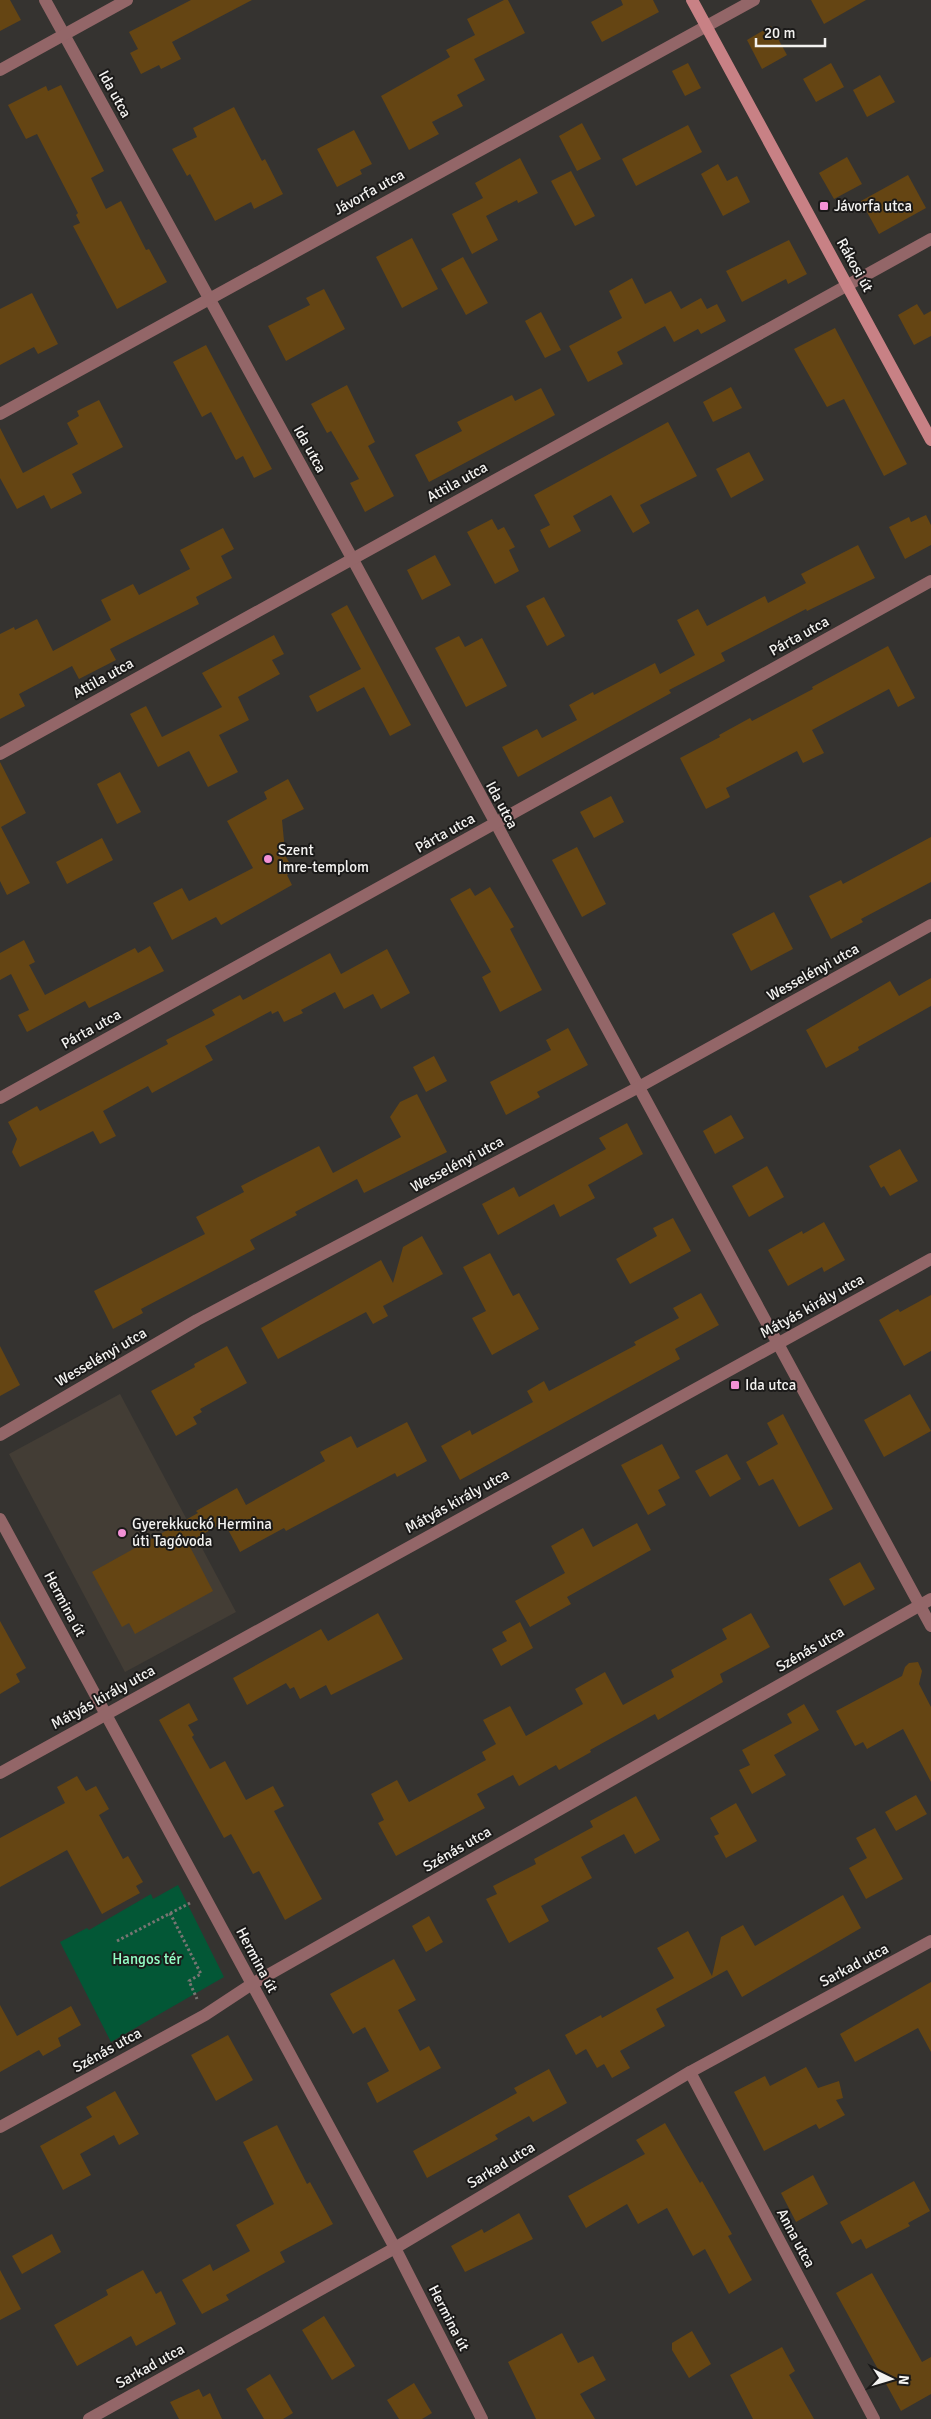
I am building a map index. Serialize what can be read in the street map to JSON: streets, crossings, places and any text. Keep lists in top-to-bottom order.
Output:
{
  "streets": {
    "main road": ["Rákosi út"],
    "street": [
      "Ida utca",
      "Jávorfa utca",
      "Attila utca",
      "Párta utca",
      "Wesselényi utca",
      "Mátyás király utca",
      "Hermina út",
      "Szénás utca",
      "Sarkad utca",
      "Anna utca"
    ]
  },
  "crossings": [
    ["Ida utca", "Jávorfa utca"],
    ["Ida utca", "Attila utca"],
    ["Ida utca", "Párta utca"],
    ["Ida utca", "Wesselényi utca"],
    ["Ida utca", "Mátyás király utca"],
    ["Ida utca", "Szénás utca"],
    ["Jávorfa utca", "Rákosi út"],
    ["Rákosi út", "Attila utca"],
    ["Mátyás király utca", "Hermina út"],
    ["Hermina út", "Szénás utca"],
    ["Hermina út", "Sarkad utca"],
    ["Sarkad utca", "Anna utca"]
  ],
  "parks": ["Hangos tér"],
  "places": {
    "transit": ["Jávorfa utca", "Ida utca"],
    "other": ["Szent Imre-templom", "Gyerekkuckó Hermina úti Tagóvoda"]
  },
  "scale_bar": "20 m",
  "north": "right"
}
